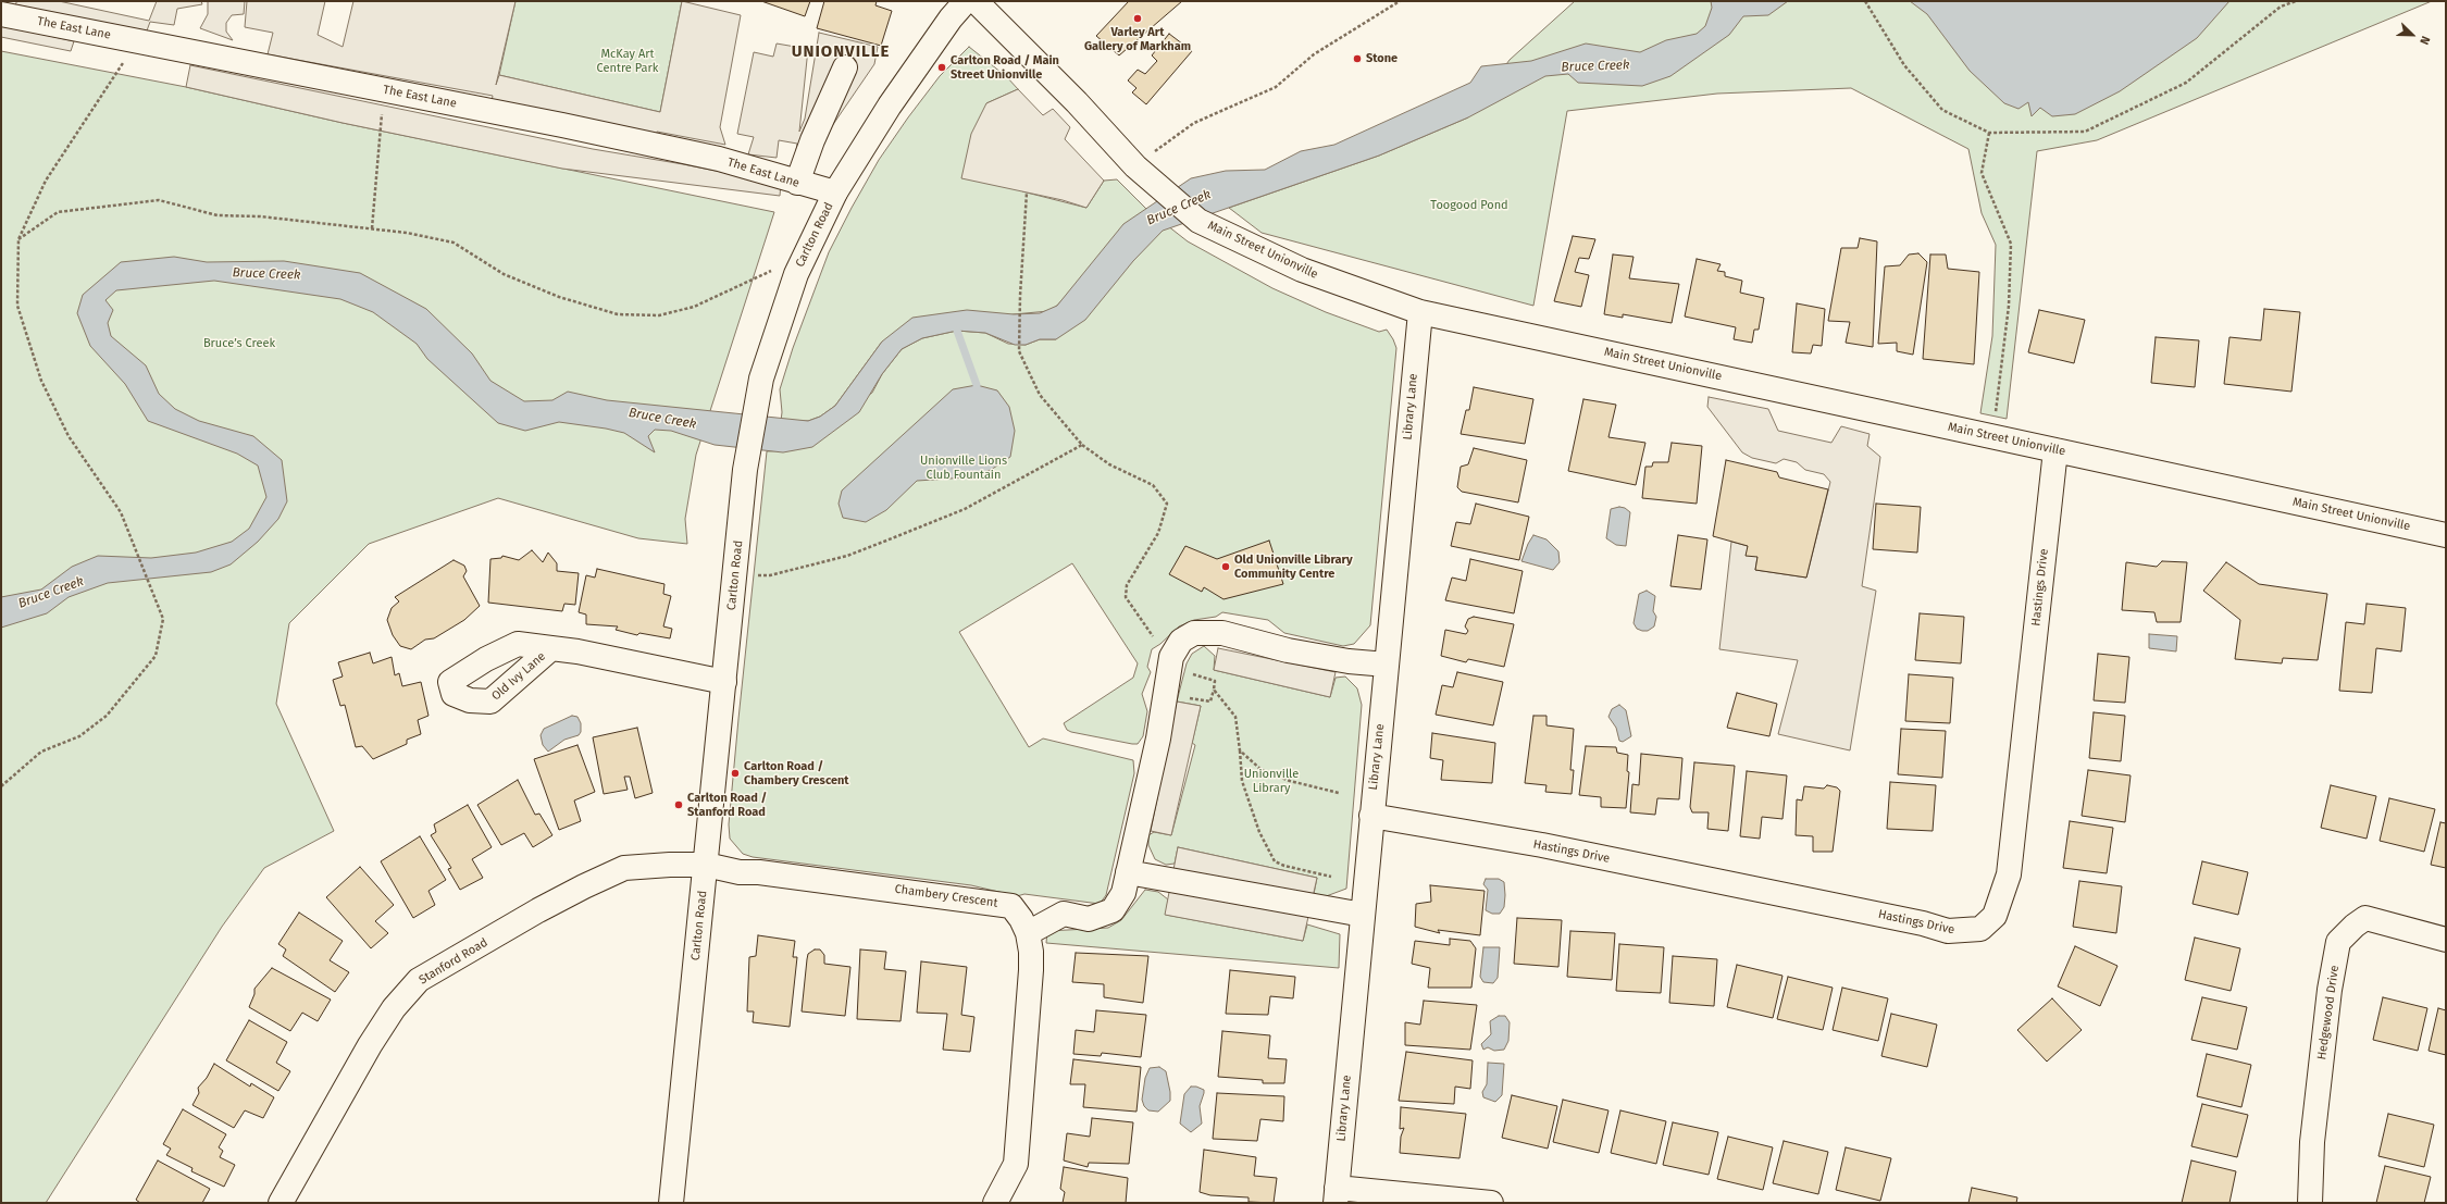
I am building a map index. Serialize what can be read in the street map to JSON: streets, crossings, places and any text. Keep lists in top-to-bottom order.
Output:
{
  "streets": {
    "street": [
      "The East Lane",
      "Carlton Road",
      "Main Street Unionville",
      "Library Lane",
      "Hastings Drive",
      "Old Ivy Lane",
      "Chambery Crescent",
      "Stanford Road",
      "Hedgewood Drive"
    ]
  },
  "crossings": [
    ["The East Lane", "Carlton Road"],
    ["Carlton Road", "Old Ivy Lane"],
    ["Carlton Road", "Chambery Crescent"],
    ["Carlton Road", "Stanford Road"],
    ["Main Street Unionville", "Library Lane"],
    ["Main Street Unionville", "Hastings Drive"],
    ["Library Lane", "Hastings Drive"],
    ["Chambery Crescent", "Stanford Road"]
  ],
  "districts": ["UNIONVILLE"],
  "water": ["Bruce Creek"],
  "parks": [
    "McKay Art Centre Park",
    "Toogood Pond",
    "Bruce’s Creek",
    "Unionville Lions Club Fountain",
    "Unionville Library"
  ],
  "places": [
    "Varley Art Gallery of Markham",
    "Stone",
    "Carlton Road / Main Street Unionville",
    "Old Unionville Library Community Centre",
    "Carlton Road / Chambery Crescent",
    "Carlton Road / Stanford Road"
  ],
  "north": "bottom right"
}
